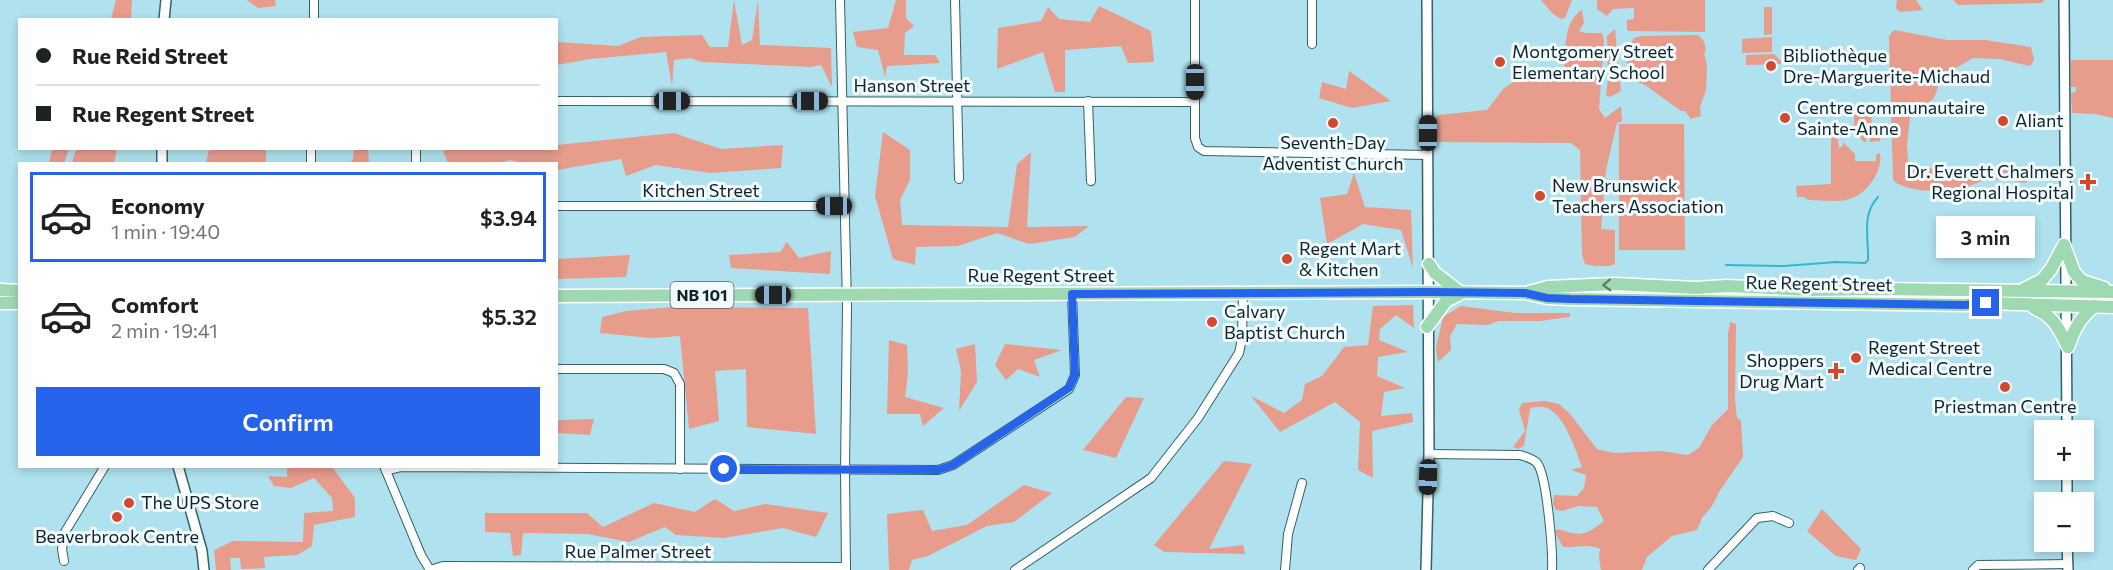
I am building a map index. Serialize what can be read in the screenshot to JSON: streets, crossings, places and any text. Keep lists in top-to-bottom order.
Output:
{
  "streets": {
    "main road": ["Rue Regent Street", "NB 101"],
    "street": ["Hanson Street", "Kitchen Street", "Rue Palmer Street"]
  },
  "places": {
    "other": [
      "Montgomery Street Elementary School",
      "Bibliothèque Dre-Marguerite-Michaud",
      "Centre communautaire Sainte-Anne",
      "Aliant",
      "Seventh-Day Adventist Church",
      "New Brunswick Teachers Association",
      "Regent Mart & Kitchen",
      "Calvary Baptist Church",
      "Regent Street Medical Centre",
      "Priestman Centre",
      "The UPS Store",
      "Beaverbrook Centre"
    ],
    "health": ["Dr. Everett Chalmers Regional Hospital", "Shoppers Drug Mart"]
  },
  "page": {
    "banner": ["Rue Reid Street", "Rue Regent Street"],
    "list": [
      {
        "name": "Economy",
        "note": "1 min · 19:40",
        "value": "$3.94"
      },
      {
        "name": "Comfort",
        "note": "2 min · 19:41",
        "value": "$5.32"
      }
    ],
    "bubble": "3 min",
    "buttons": "Confirm",
    "map_buttons": ["+", "−"]
  }
}
